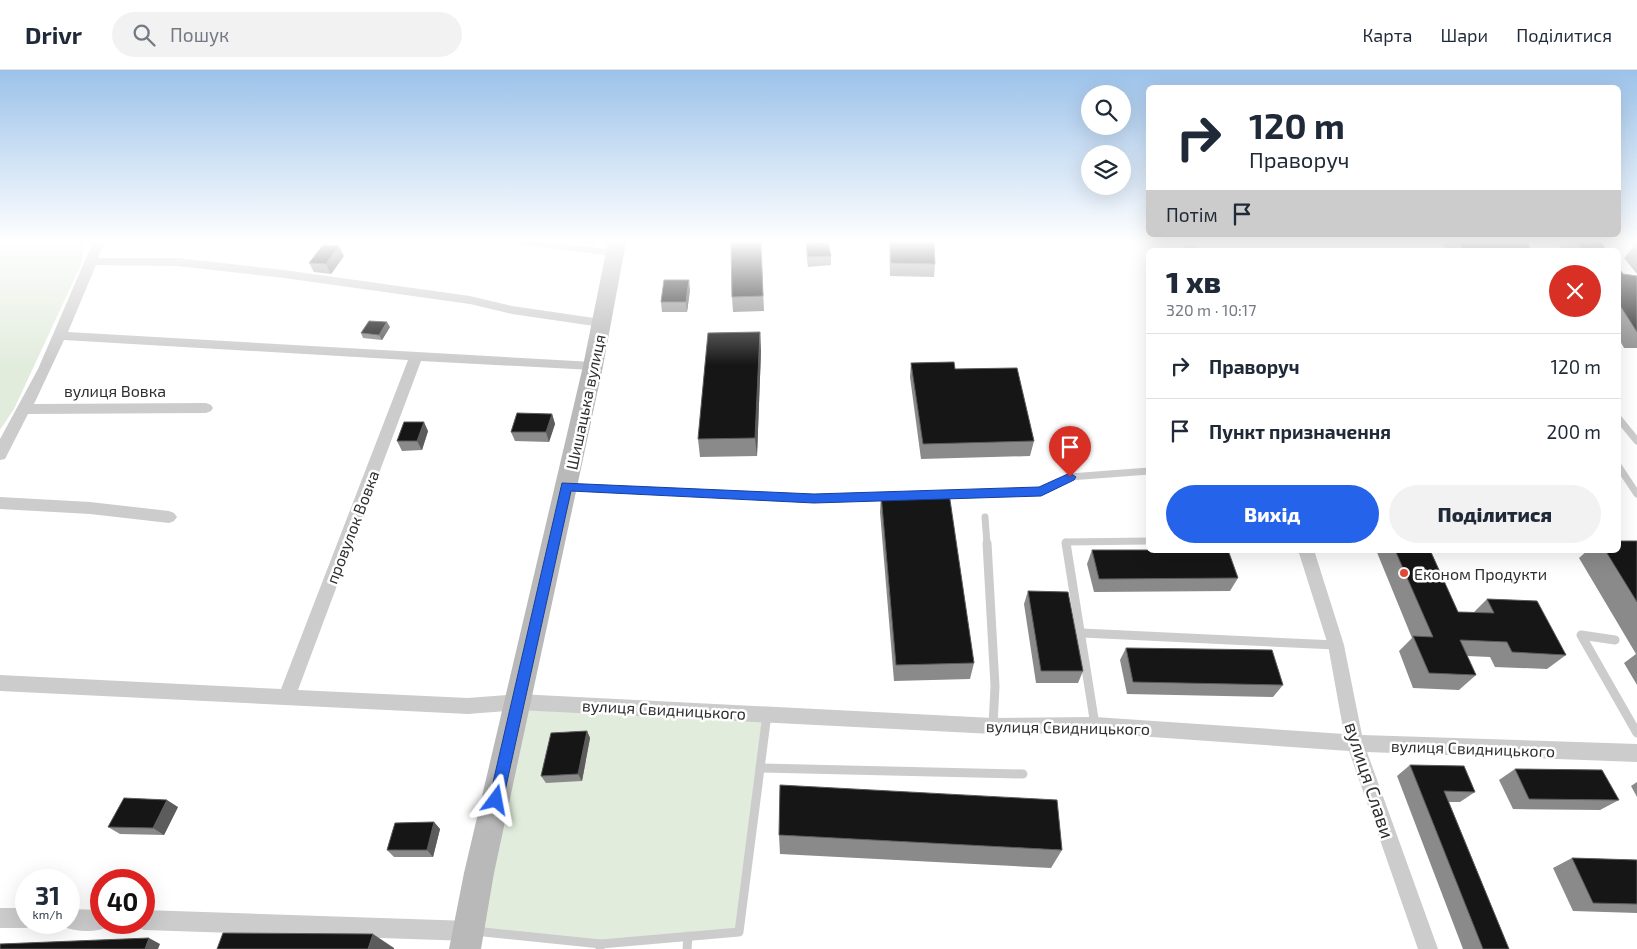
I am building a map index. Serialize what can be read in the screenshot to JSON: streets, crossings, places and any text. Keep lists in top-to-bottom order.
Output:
{
  "streets": {
    "street": [
      "вулиця Вовка",
      "Шишацька вулиця",
      "провулок Вовка",
      "вулиця Свидницького",
      "вулиця Слави"
    ]
  },
  "crossings": [
    ["Шишацька вулиця", "вулиця Свидницького"],
    ["провулок Вовка", "вулиця Свидницького"],
    ["вулиця Свидницького", "вулиця Слави"]
  ],
  "places": ["Економ Продукти"],
  "page": {
    "header": "Drivr",
    "search": "Пошук",
    "nav": ["Карта", "Шари", "Поділитися"],
    "turn": ["120 m", "Праворуч"],
    "then": "Потім",
    "heading": ["1 хв", "320 m · 10:17"],
    "list": [
      {
        "name": "Праворуч",
        "value": "120 m"
      },
      {
        "name": "Пункт призначення",
        "value": "200 m"
      }
    ],
    "buttons": ["Вихід", "Поділитися"],
    "speed": "31 km/h",
    "limit": "40"
  }
}
